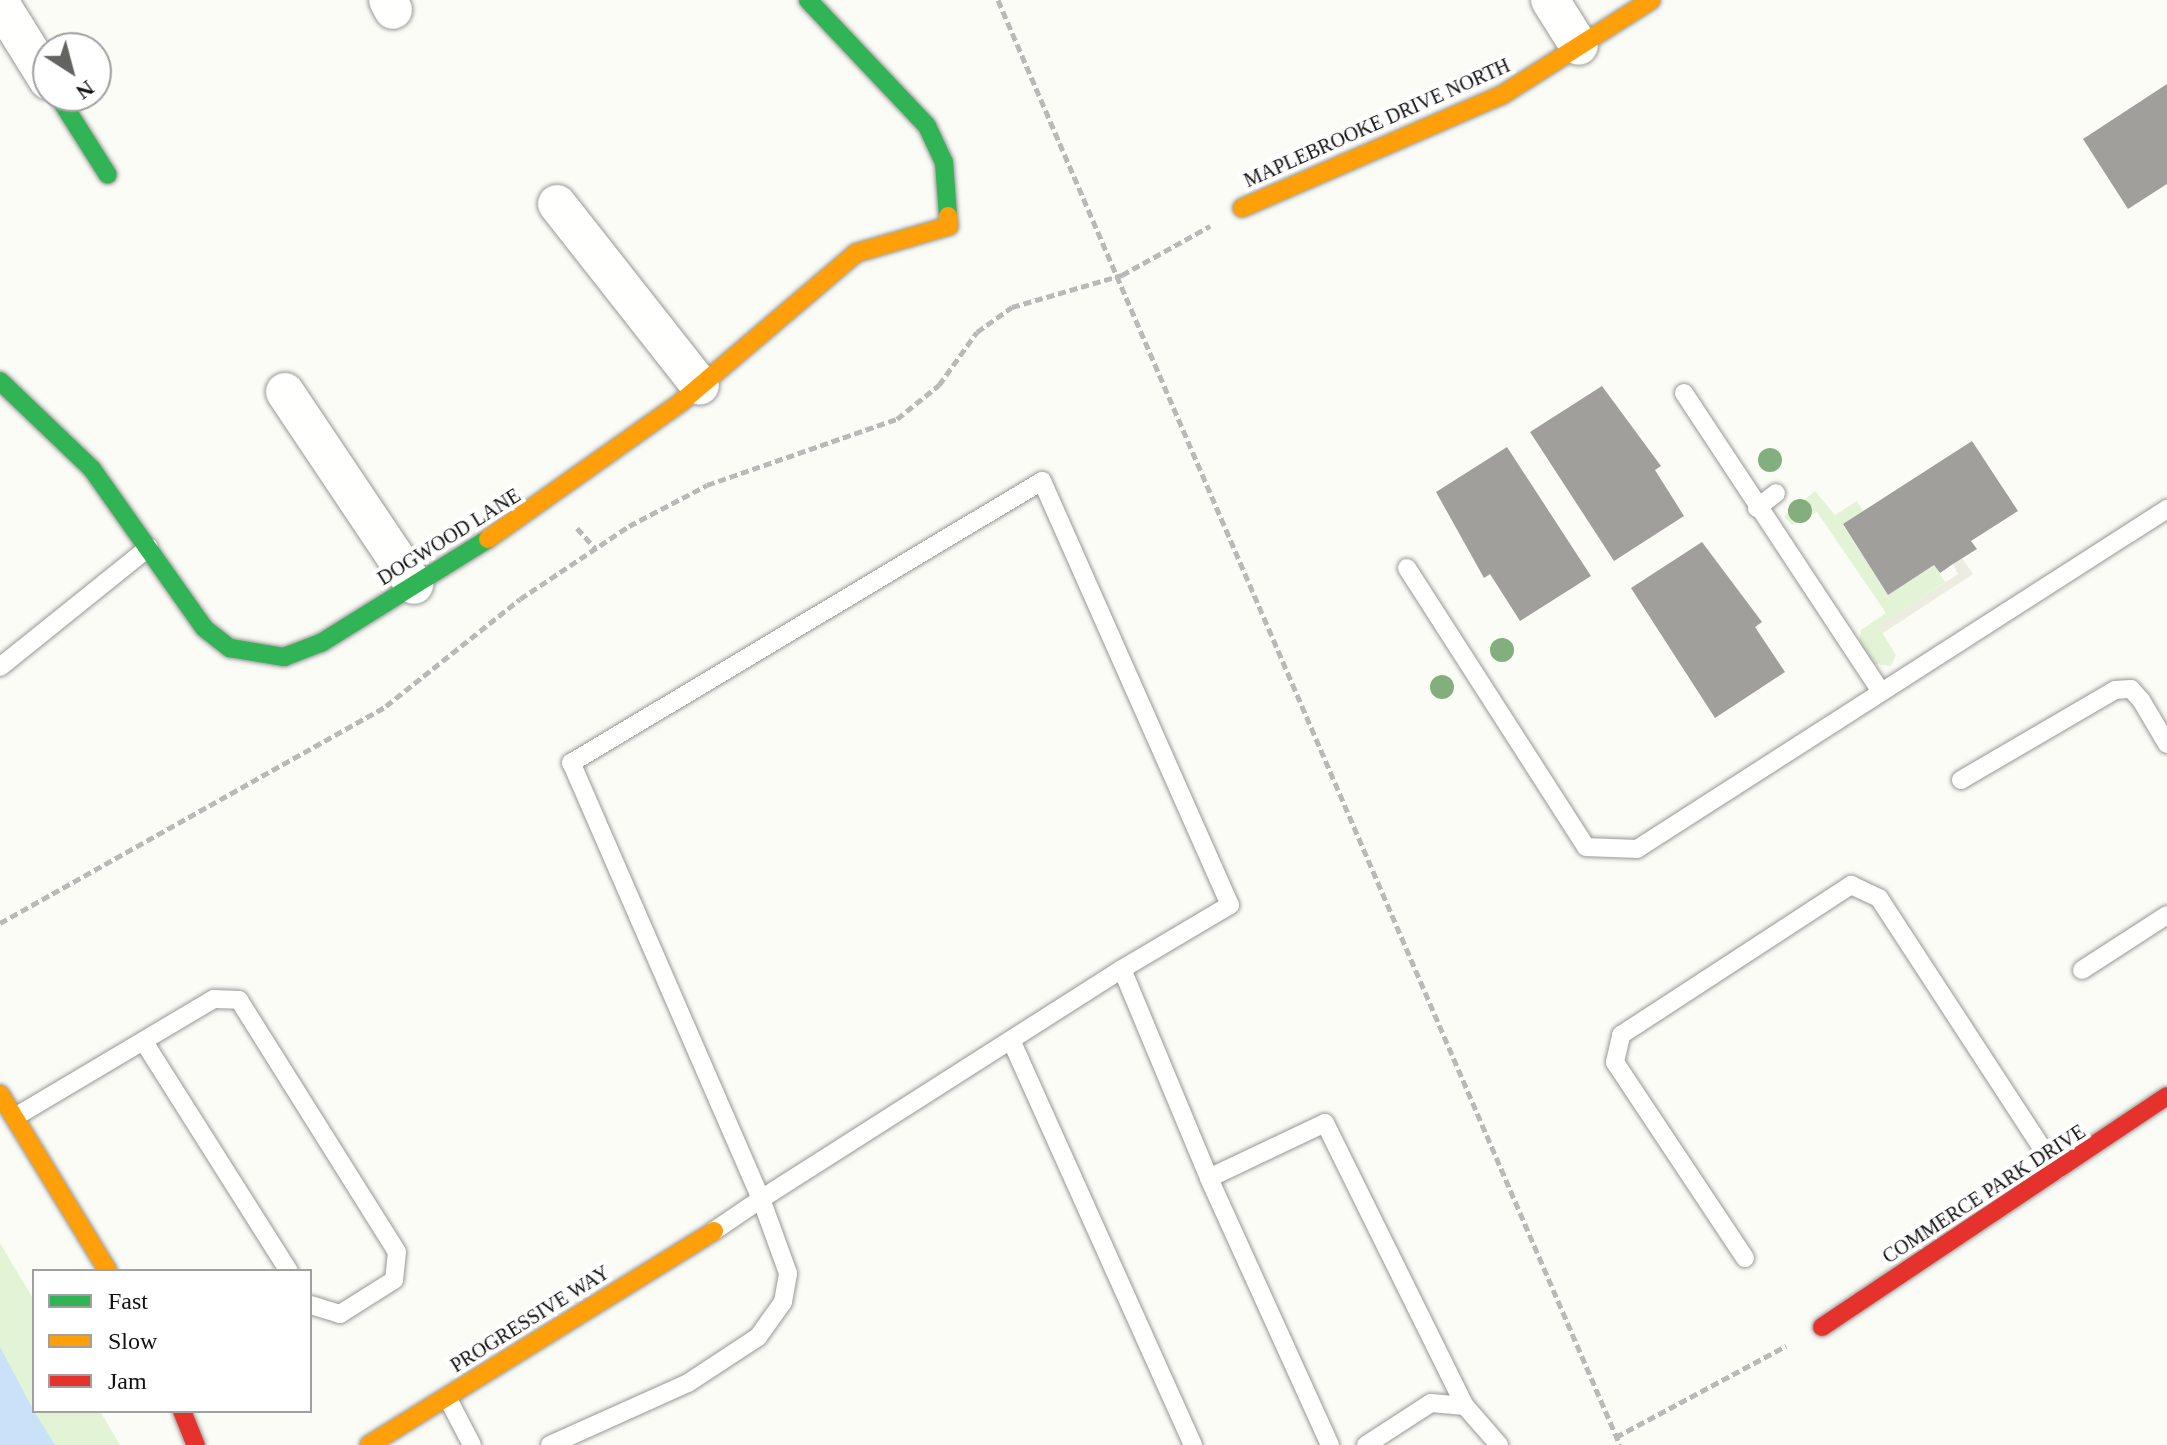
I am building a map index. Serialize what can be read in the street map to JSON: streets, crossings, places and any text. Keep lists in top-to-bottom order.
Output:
{
  "streets": {
    "street": [
      "MAPLEBROOKE DRIVE NORTH",
      "DOGWOOD LANE",
      "COMMERCE PARK DRIVE",
      "PROGRESSIVE WAY"
    ]
  },
  "legend": ["Fast", "Slow", "Jam"],
  "north": "bottom right"
}
